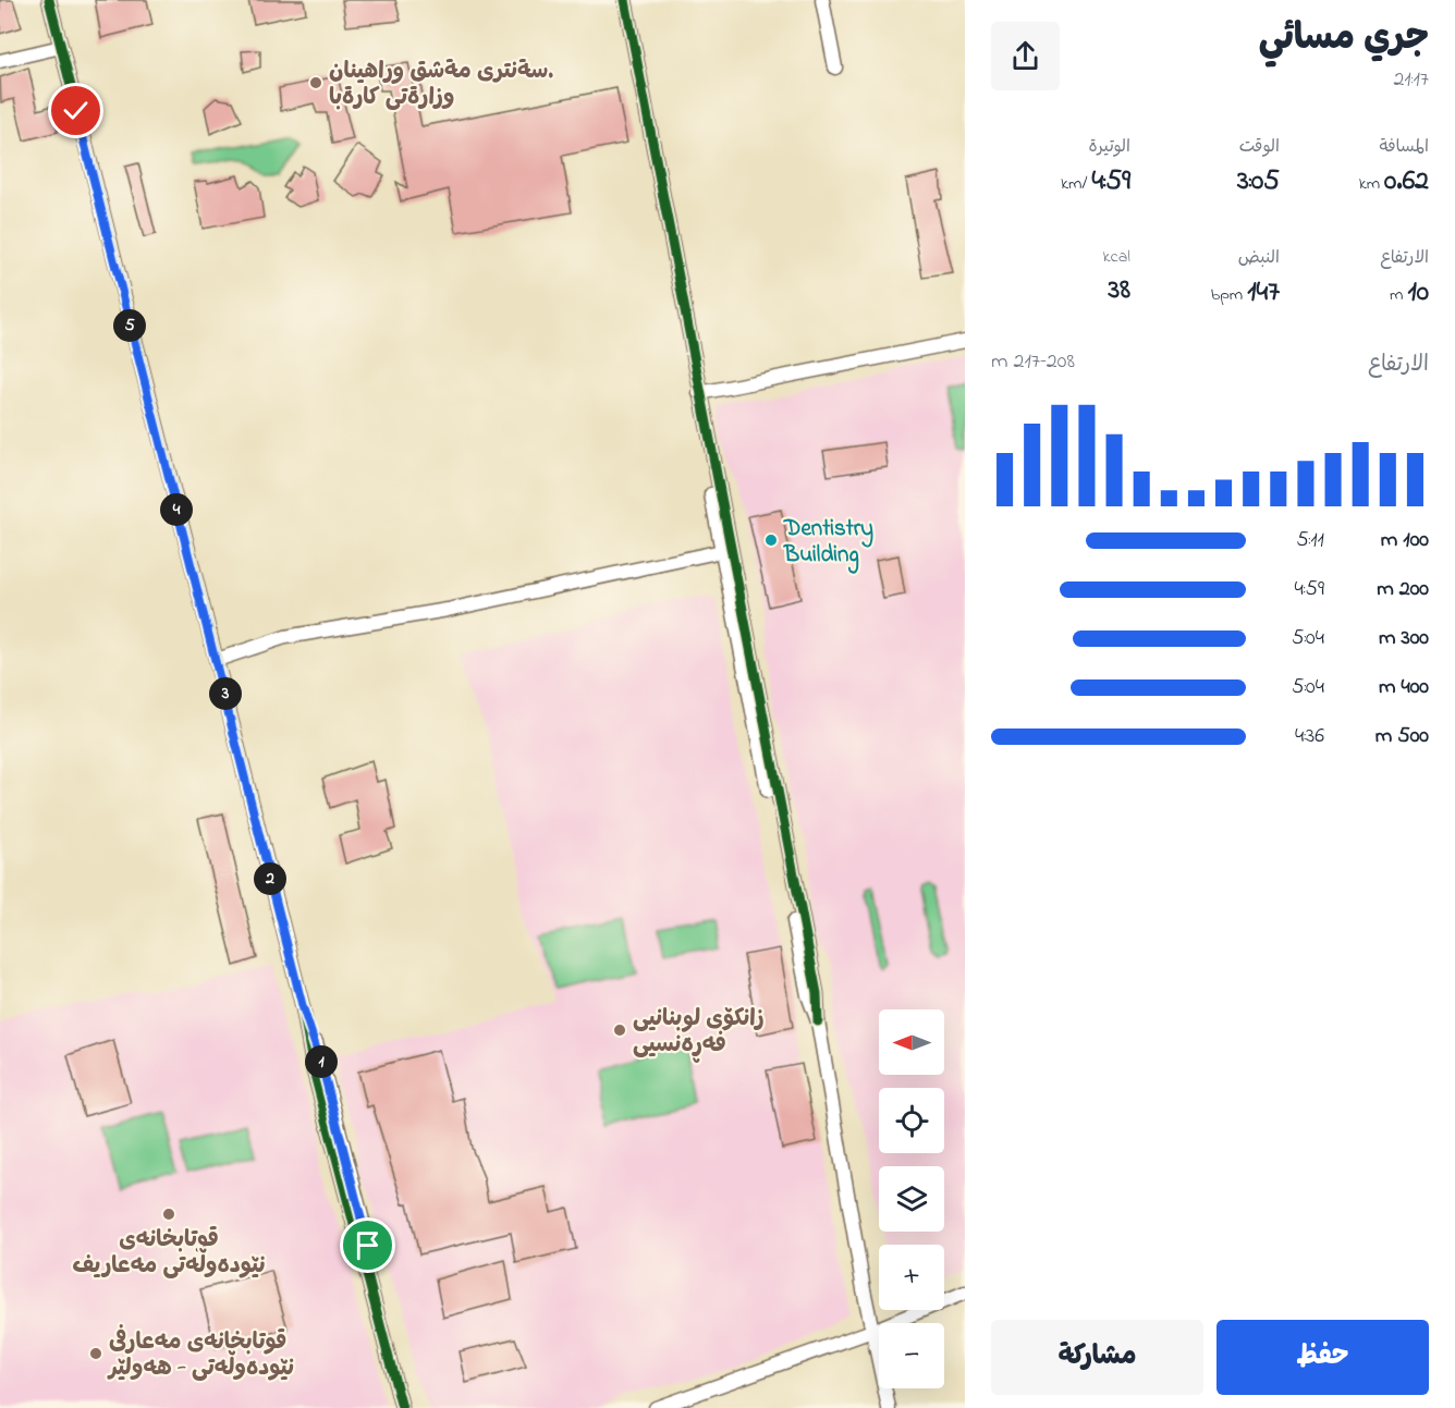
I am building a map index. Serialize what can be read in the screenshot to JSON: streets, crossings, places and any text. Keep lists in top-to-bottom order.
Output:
{
  "places": [
    "سةنترى مةشق وراهينان. وزارةتى كارةبا",
    "Dentistry Building",
    "زانکۆی لوبنانیی فەڕەنسیی",
    "قوتابخانەی نێودەوڵەتی مەعاریف",
    "قوتابخانەی مەعارفی نێودەوڵەتی - هەولێر"
  ],
  "north": "left",
  "page": {
    "heading": ["جري مسائي", "21:17"],
    "stats": [
      ["المسافة", "0.62 km"],
      ["الوقت", "3:05"],
      ["الوتيرة", "4:59 /km"],
      ["الارتفاع", "10 m"],
      ["النبض", "147 bpm"],
      ["kcal", "38"]
    ],
    "pins": [
      "5",
      "4",
      "3",
      "2",
      "1"
    ],
    "chart": ["الارتفاع", "208–217 m"],
    "list": [
      {
        "name": "100 m",
        "note": "5:11"
      },
      {
        "name": "200 m",
        "note": "4:59"
      },
      {
        "name": "300 m",
        "note": "5:04"
      },
      {
        "name": "400 m",
        "note": "5:04"
      },
      {
        "name": "500 m",
        "note": "4:36"
      }
    ],
    "map_buttons": ["+", "−"],
    "buttons": ["حفظ", "مشاركة"]
  }
}
